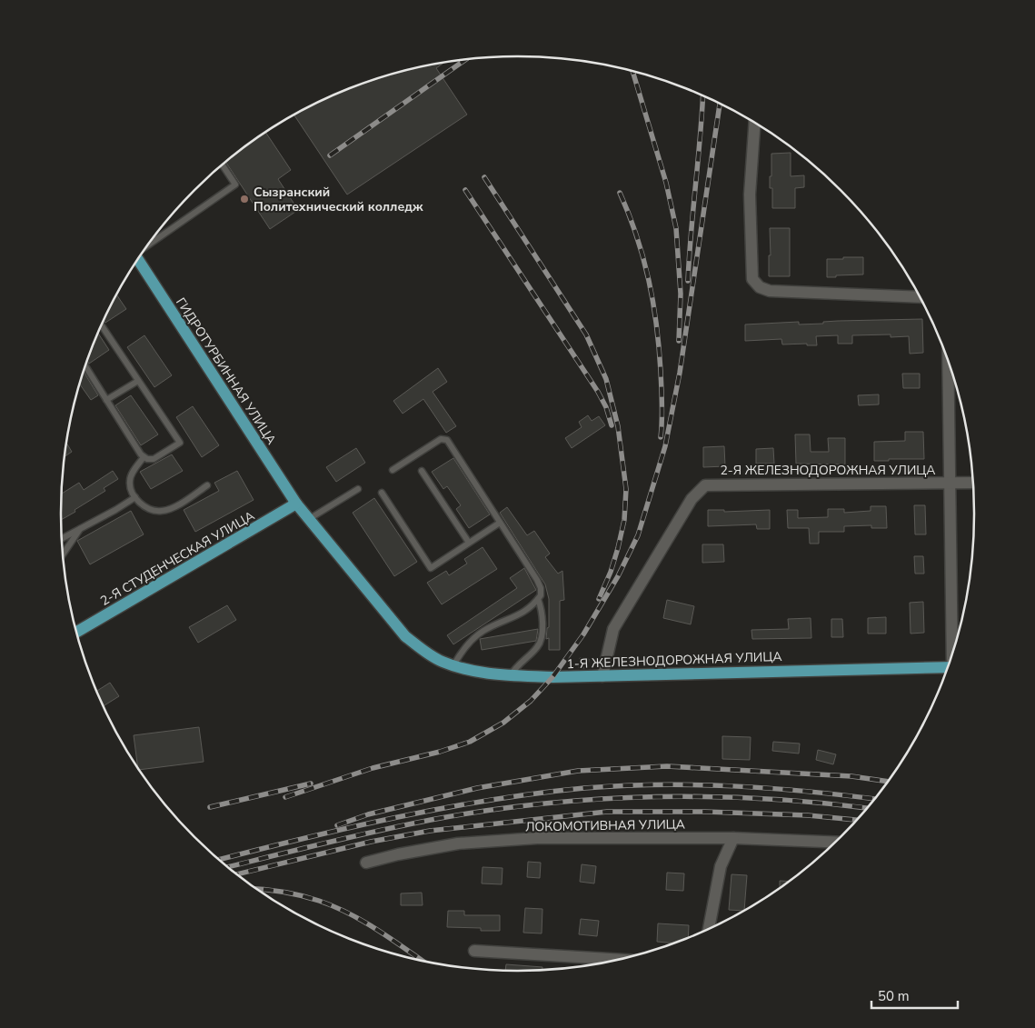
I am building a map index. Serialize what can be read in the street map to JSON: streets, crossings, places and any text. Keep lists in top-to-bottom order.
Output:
{
  "streets": {
    "main road": ["ГИДРОТУРБИННАЯ УЛИЦА", "2-Я СТУДЕНЧЕСКАЯ УЛИЦА", "1-Я ЖЕЛЕЗНОДОРОЖНАЯ УЛИЦА"],
    "street": ["2-Я ЖЕЛЕЗНОДОРОЖНАЯ УЛИЦА", "ЛОКОМОТИВНАЯ УЛИЦА"]
  },
  "crossings": [
    ["ГИДРОТУРБИННАЯ УЛИЦА", "2-Я СТУДЕНЧЕСКАЯ УЛИЦА"],
    ["ГИДРОТУРБИННАЯ УЛИЦА", "1-Я ЖЕЛЕЗНОДОРОЖНАЯ УЛИЦА"],
    ["2-Я ЖЕЛЕЗНОДОРОЖНАЯ УЛИЦА", "1-Я ЖЕЛЕЗНОДОРОЖНАЯ УЛИЦА"]
  ],
  "places": ["Сызранский Политехнический колледж"],
  "scale_bar": "50 m"
}
